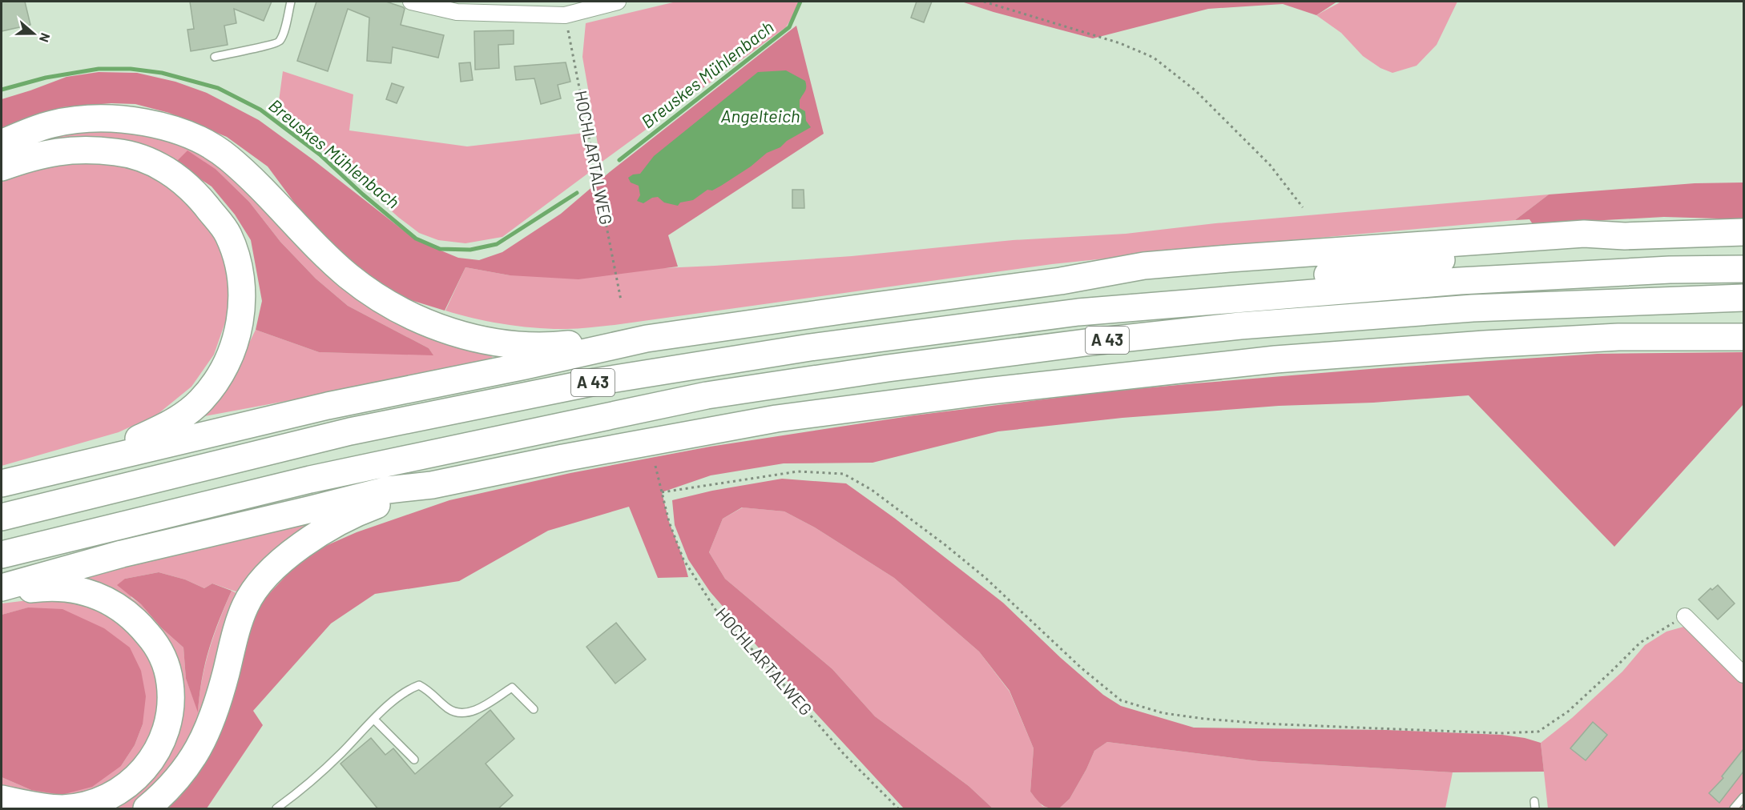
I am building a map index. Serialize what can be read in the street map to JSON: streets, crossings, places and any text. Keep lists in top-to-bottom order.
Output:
{
  "streets": {
    "highway": ["A 43"],
    "path": ["HOCHLARTALWEG"]
  },
  "water": ["Breuskes Mühlenbach", "Angelteich"],
  "north": "right"
}
